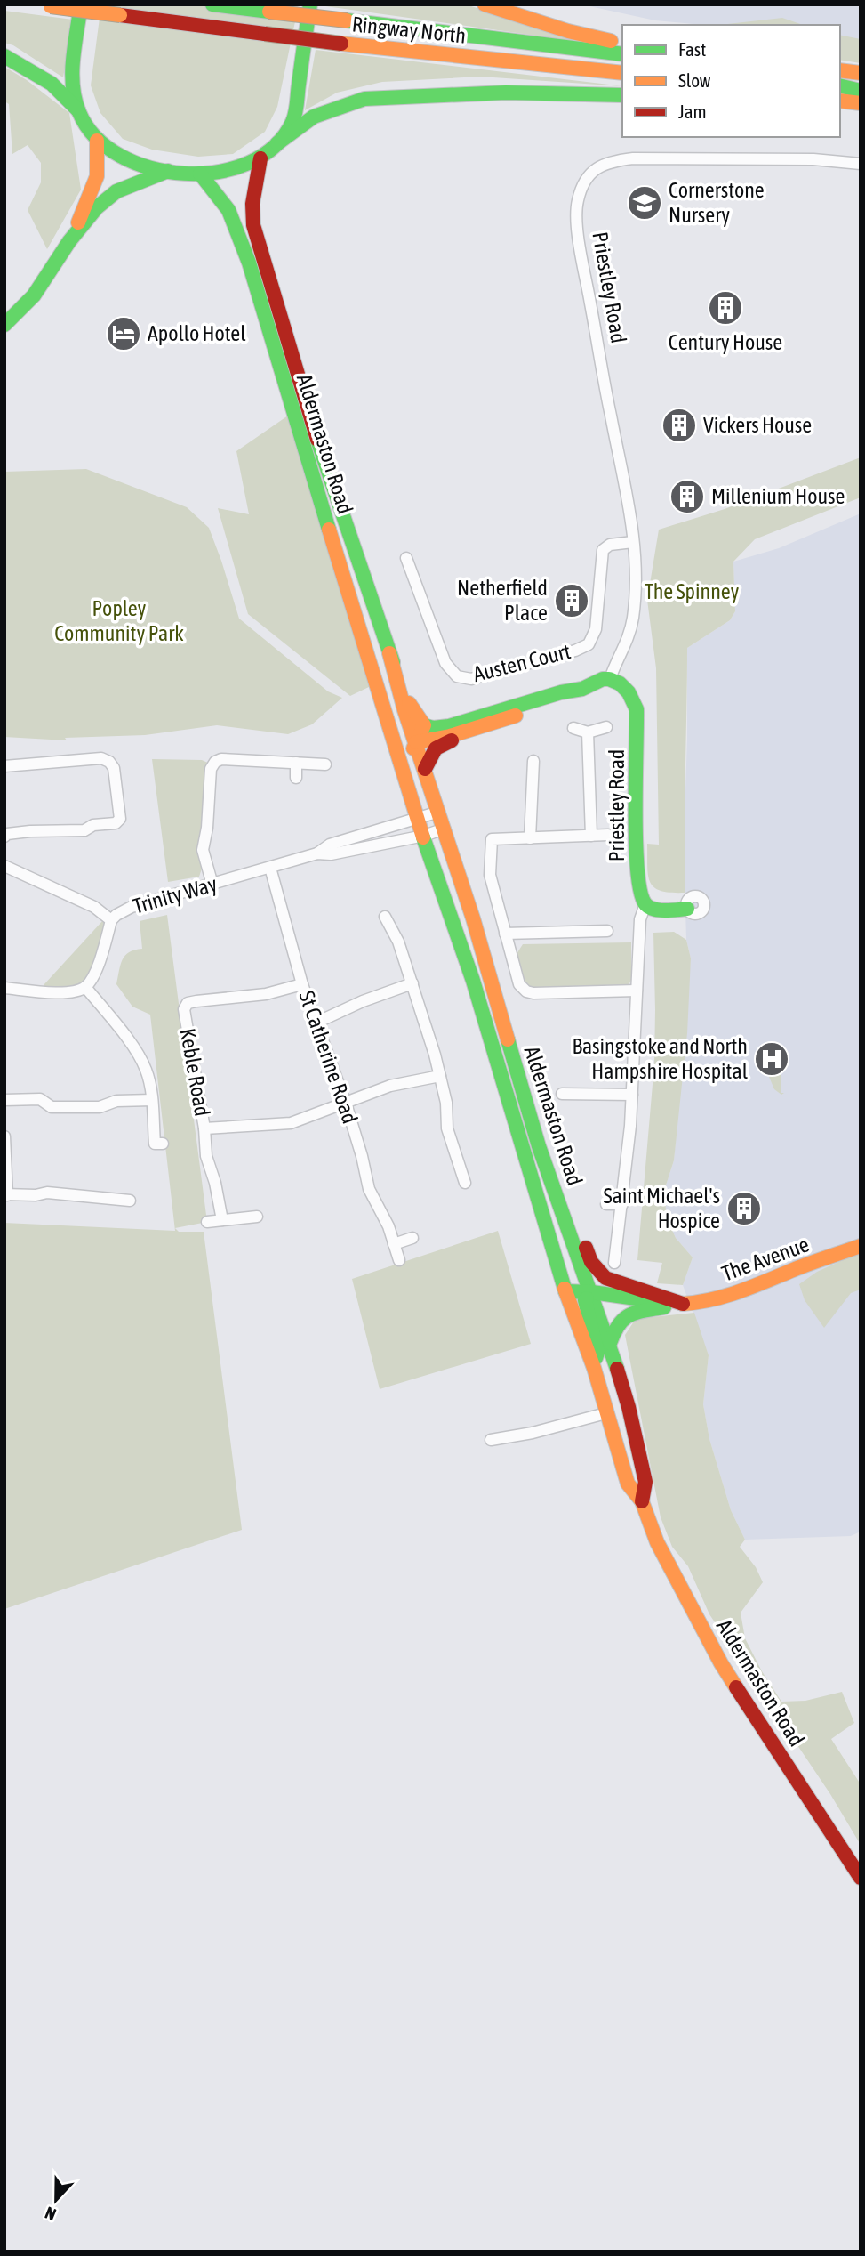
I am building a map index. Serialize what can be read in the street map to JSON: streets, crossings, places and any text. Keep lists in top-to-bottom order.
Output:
{
  "streets": {
    "main road": [
      "Ringway North",
      "Priestley Road",
      "Aldermaston Road",
      "The Avenue"
    ],
    "street": [
      "Austen Court",
      "Trinity Way",
      "St Catherine Road",
      "Keble Road"
    ]
  },
  "crossings": [
    ["Priestley Road", "Austen Court"],
    ["Aldermaston Road", "Trinity Way"],
    ["Trinity Way", "St Catherine Road"],
    ["St Catherine Road", "Keble Road"]
  ],
  "parks": ["The Spinney", "Popley Community Park"],
  "places": {
    "school or university": ["Cornerstone Nursery"],
    "building": [
      "Century House",
      "Vickers House",
      "Millenium House",
      "Netherfield Place",
      "Saint Michael's Hospice"
    ],
    "hotel": ["Apollo Hotel"],
    "hospital": ["Basingstoke and North Hampshire Hospital"]
  },
  "legend": ["Fast", "Slow", "Jam"],
  "north": "bottom"
}
